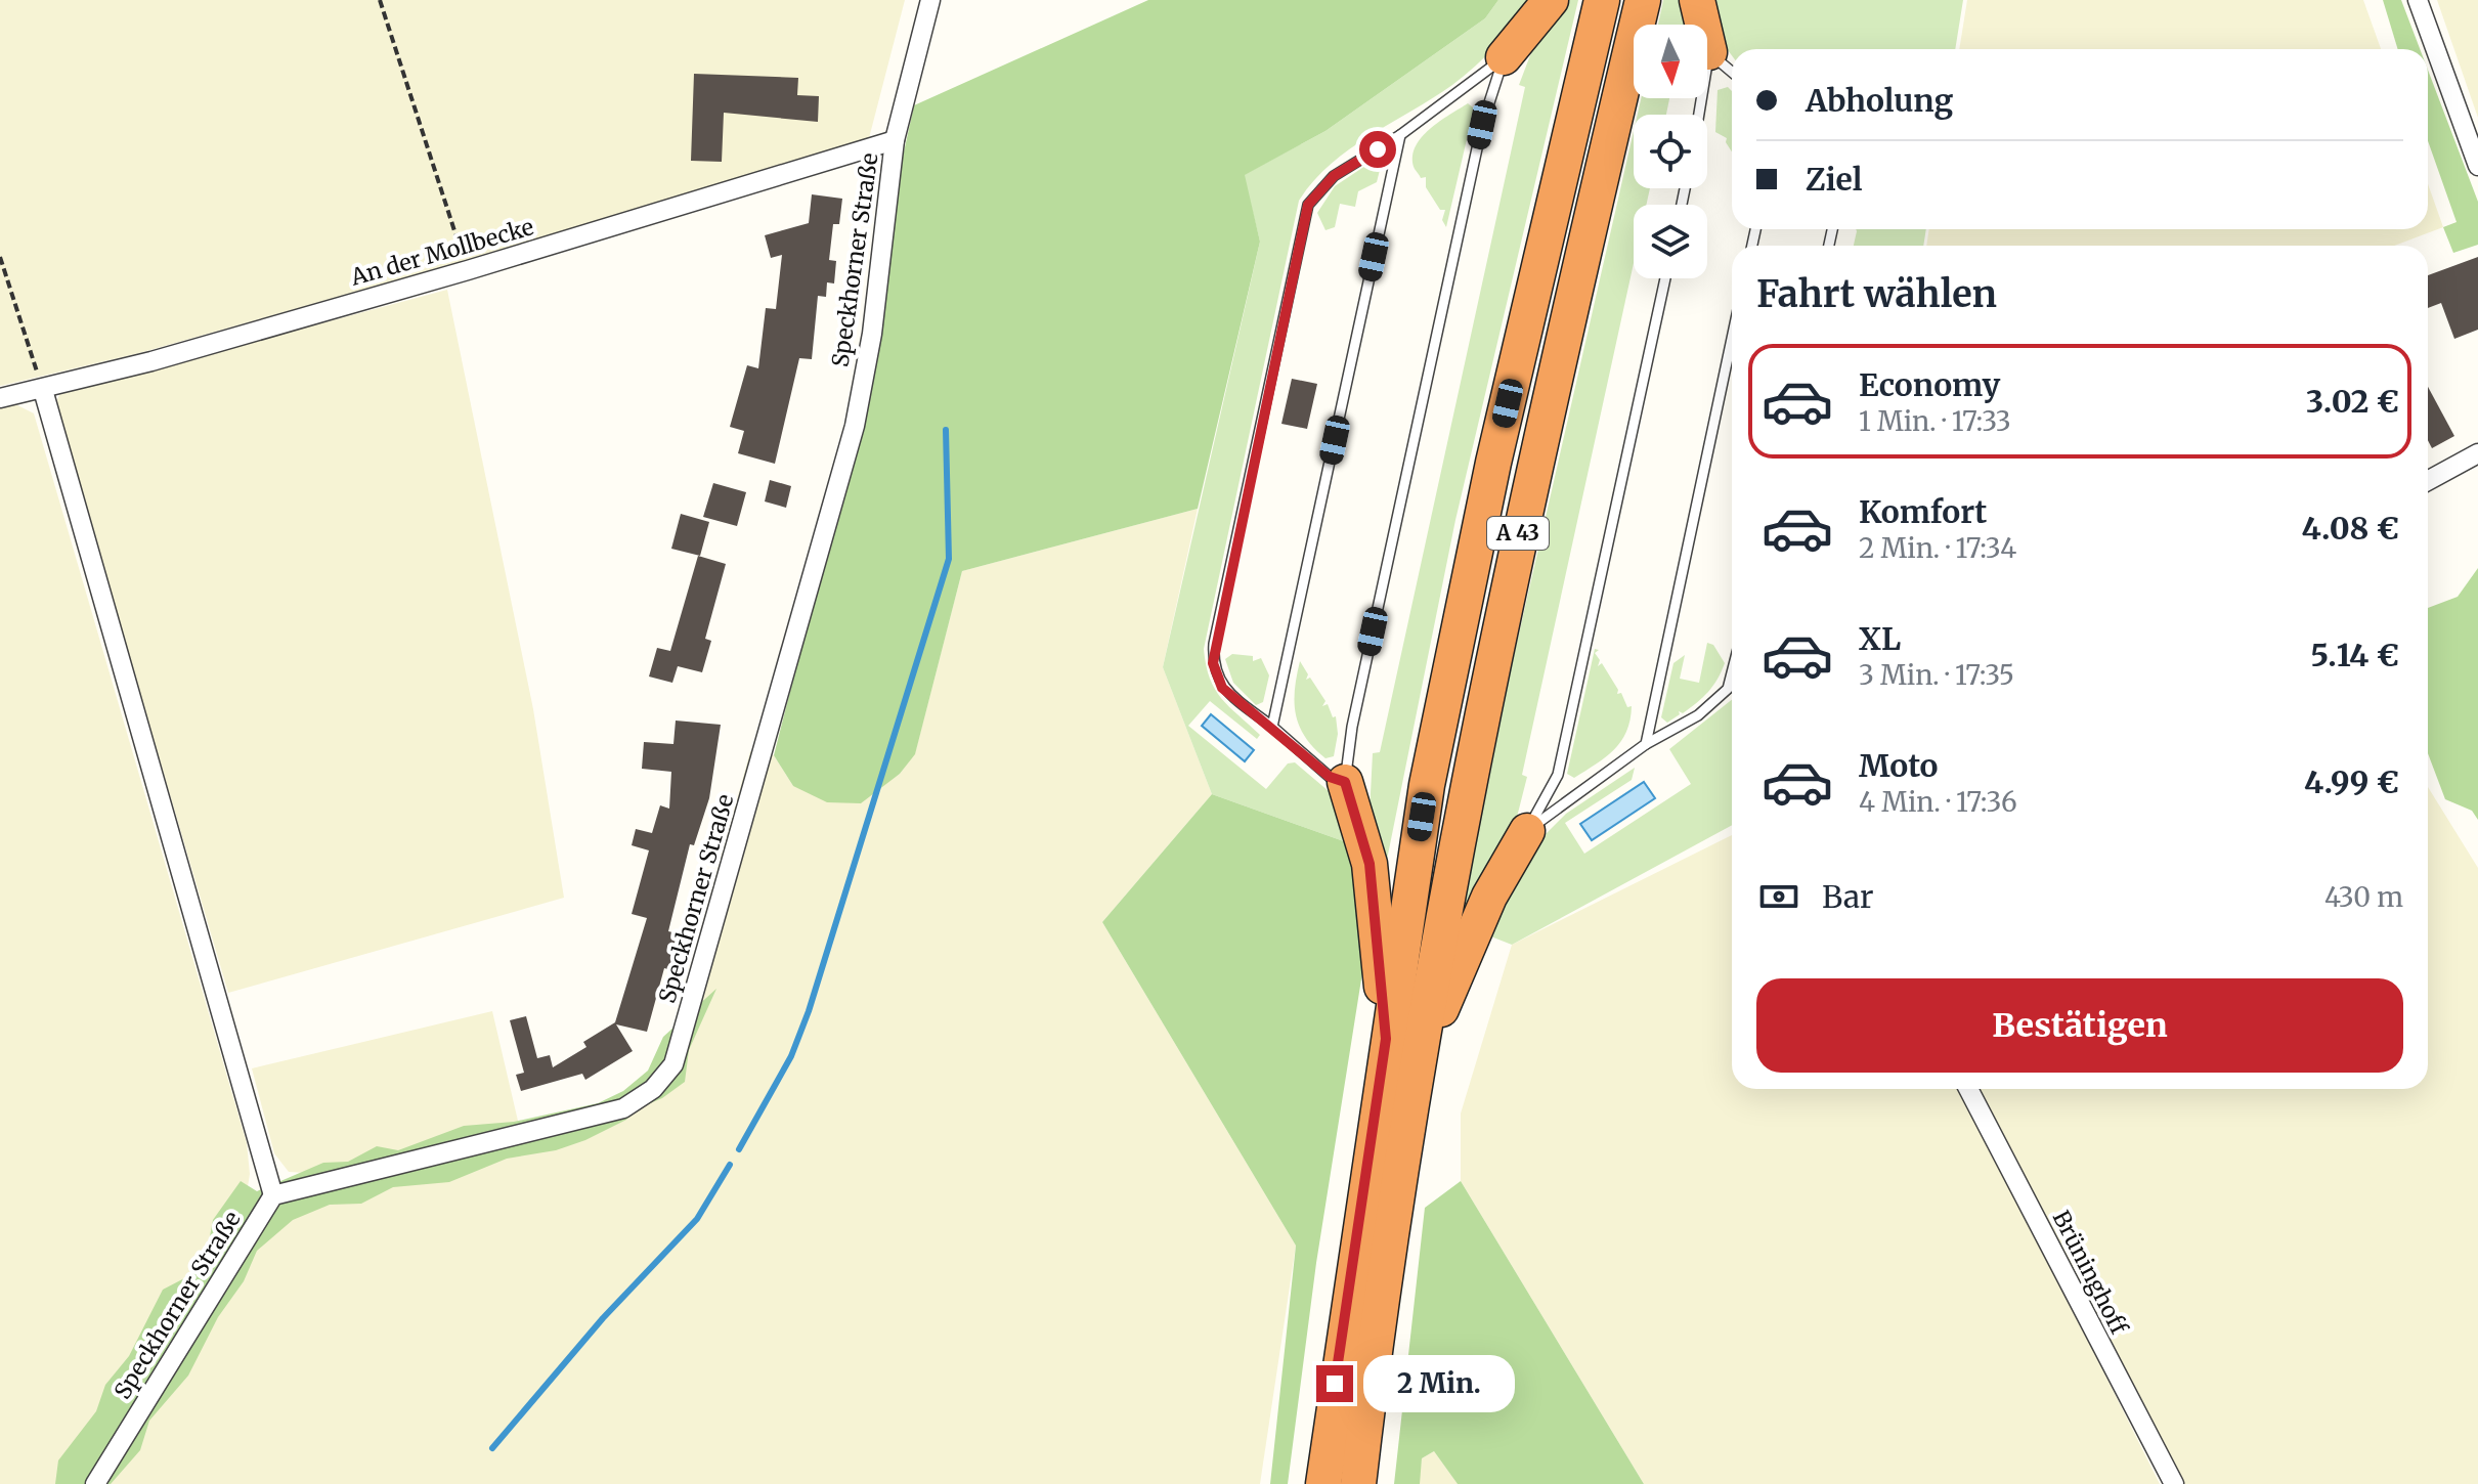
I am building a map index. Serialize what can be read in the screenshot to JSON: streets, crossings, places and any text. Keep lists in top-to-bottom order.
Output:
{
  "streets": {
    "highway": ["A 43"],
    "street": ["An der Mollbecke", "Speckhorner Straße", "Brüninghoff"]
  },
  "crossings": [
    ["An der Mollbecke", "Speckhorner Straße"]
  ],
  "north": "bottom",
  "page": {
    "banner": ["Abholung", "Ziel"],
    "heading": "Fahrt wählen",
    "list": [
      {
        "name": "Economy",
        "note": "1 Min. · 17:33",
        "value": "3.02 €"
      },
      {
        "name": "Komfort",
        "note": "2 Min. · 17:34",
        "value": "4.08 €"
      },
      {
        "name": "XL",
        "note": "3 Min. · 17:35",
        "value": "5.14 €"
      },
      {
        "name": "Moto",
        "note": "4 Min. · 17:36",
        "value": "4.99 €"
      }
    ],
    "pay": ["Bar", "430 m"],
    "buttons": "Bestätigen",
    "bubble": "2 Min."
  }
}
